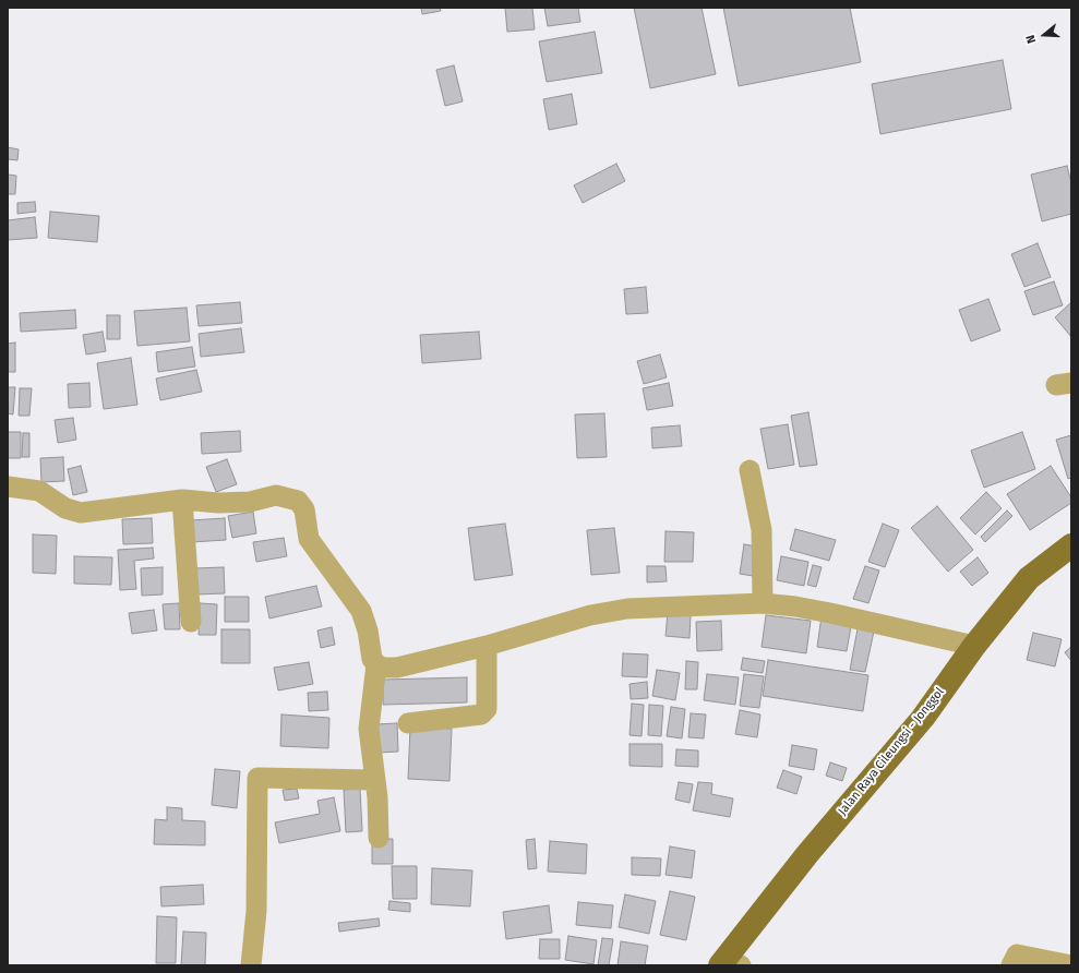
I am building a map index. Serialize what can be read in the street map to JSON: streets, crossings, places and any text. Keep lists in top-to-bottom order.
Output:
{
  "streets": {
    "main road": ["Jalan Raya Cileungsi - Jonggol"]
  },
  "north": "left"
}
